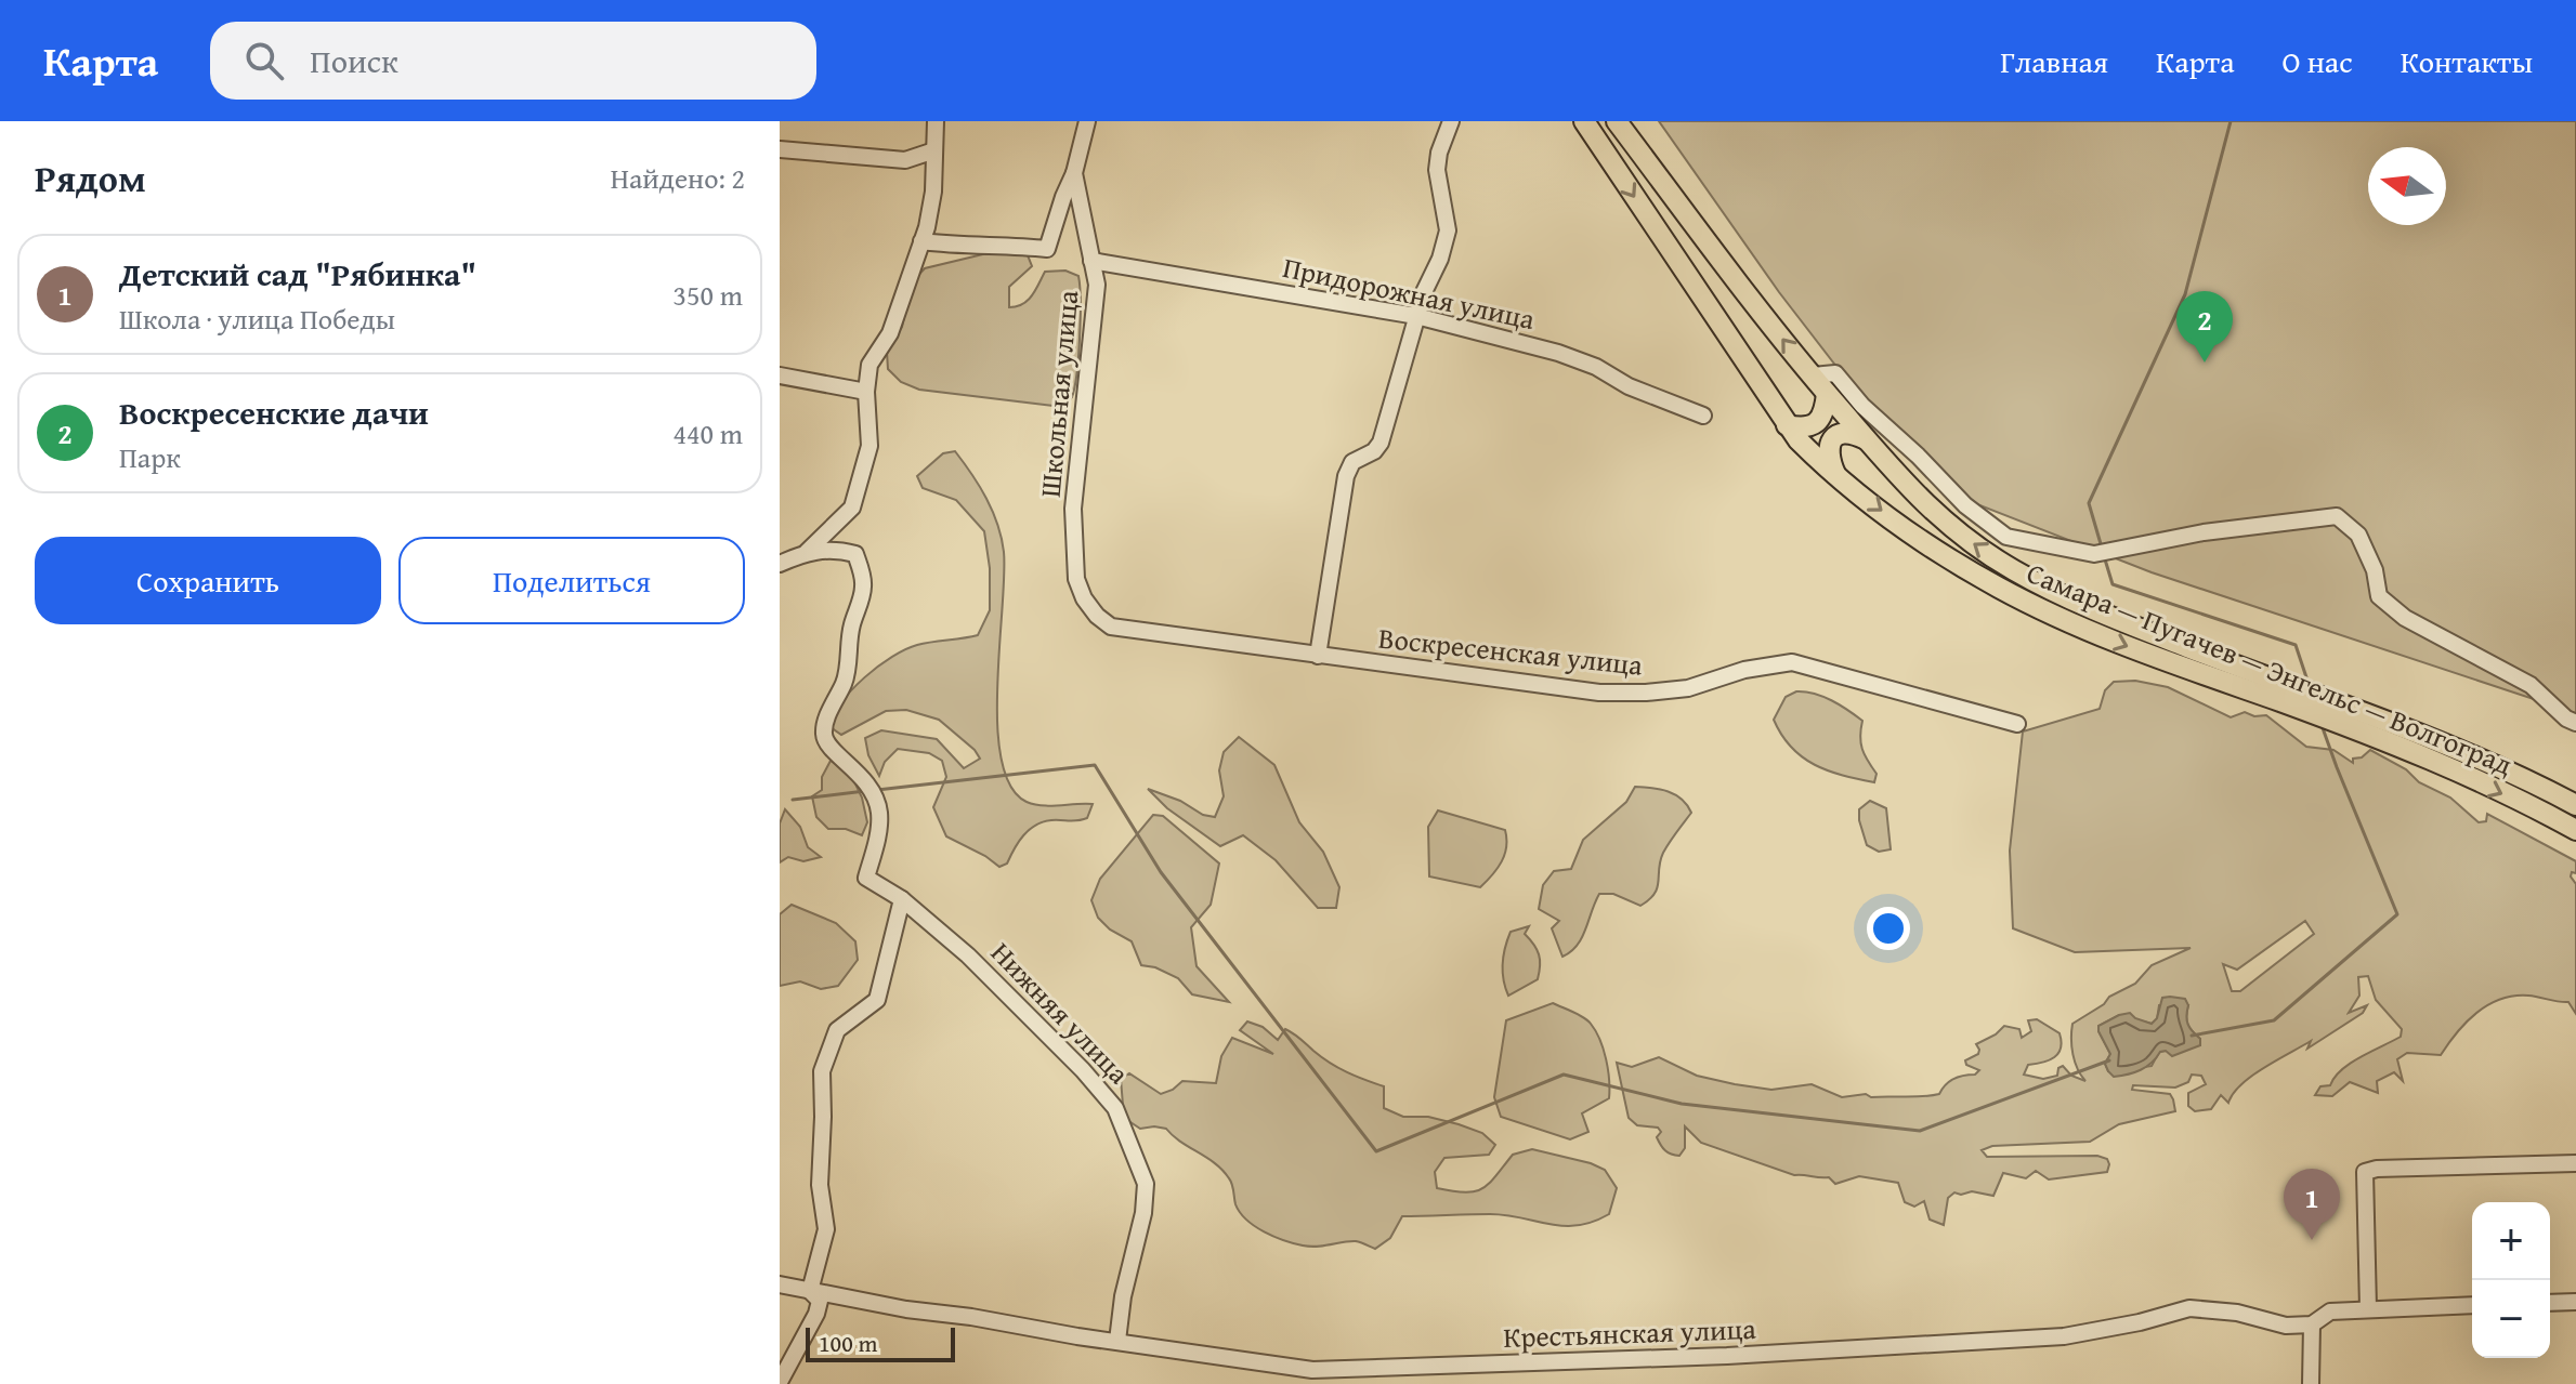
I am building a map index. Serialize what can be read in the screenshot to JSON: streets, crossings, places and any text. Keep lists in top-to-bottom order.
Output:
{
  "streets": {
    "main road": ["Самара — Пугачев — Энгельс — Волгоград"],
    "street": [
      "Придорожная улица",
      "Школьная улица",
      "Воскресенская улица",
      "Нижняя улица",
      "Крестьянская улица"
    ]
  },
  "crossings": [
    ["Придорожная улица", "Школьная улица"],
    ["Школьная улица", "Воскресенская улица"],
    ["Нижняя улица", "Крестьянская улица"]
  ],
  "scale_bar": "100 m",
  "north": "left",
  "page": {
    "header": "Карта",
    "search": "Поиск",
    "nav": [
      "Главная",
      "Карта",
      "О нас",
      "Контакты"
    ],
    "heading": ["Рядом", "Найдено: 2"],
    "list": [
      {
        "mark": "1",
        "name": "Детский сад \"Рябинка\"",
        "note": "Школа · улица Победы",
        "value": "350 m"
      },
      {
        "mark": "2",
        "name": "Воскресенские дачи",
        "note": "Парк",
        "value": "440 m"
      }
    ],
    "pins": ["2", "1"],
    "buttons": ["Сохранить", "Поделиться"],
    "map_buttons": ["+", "−"],
    "scale": "100 m"
  }
}
